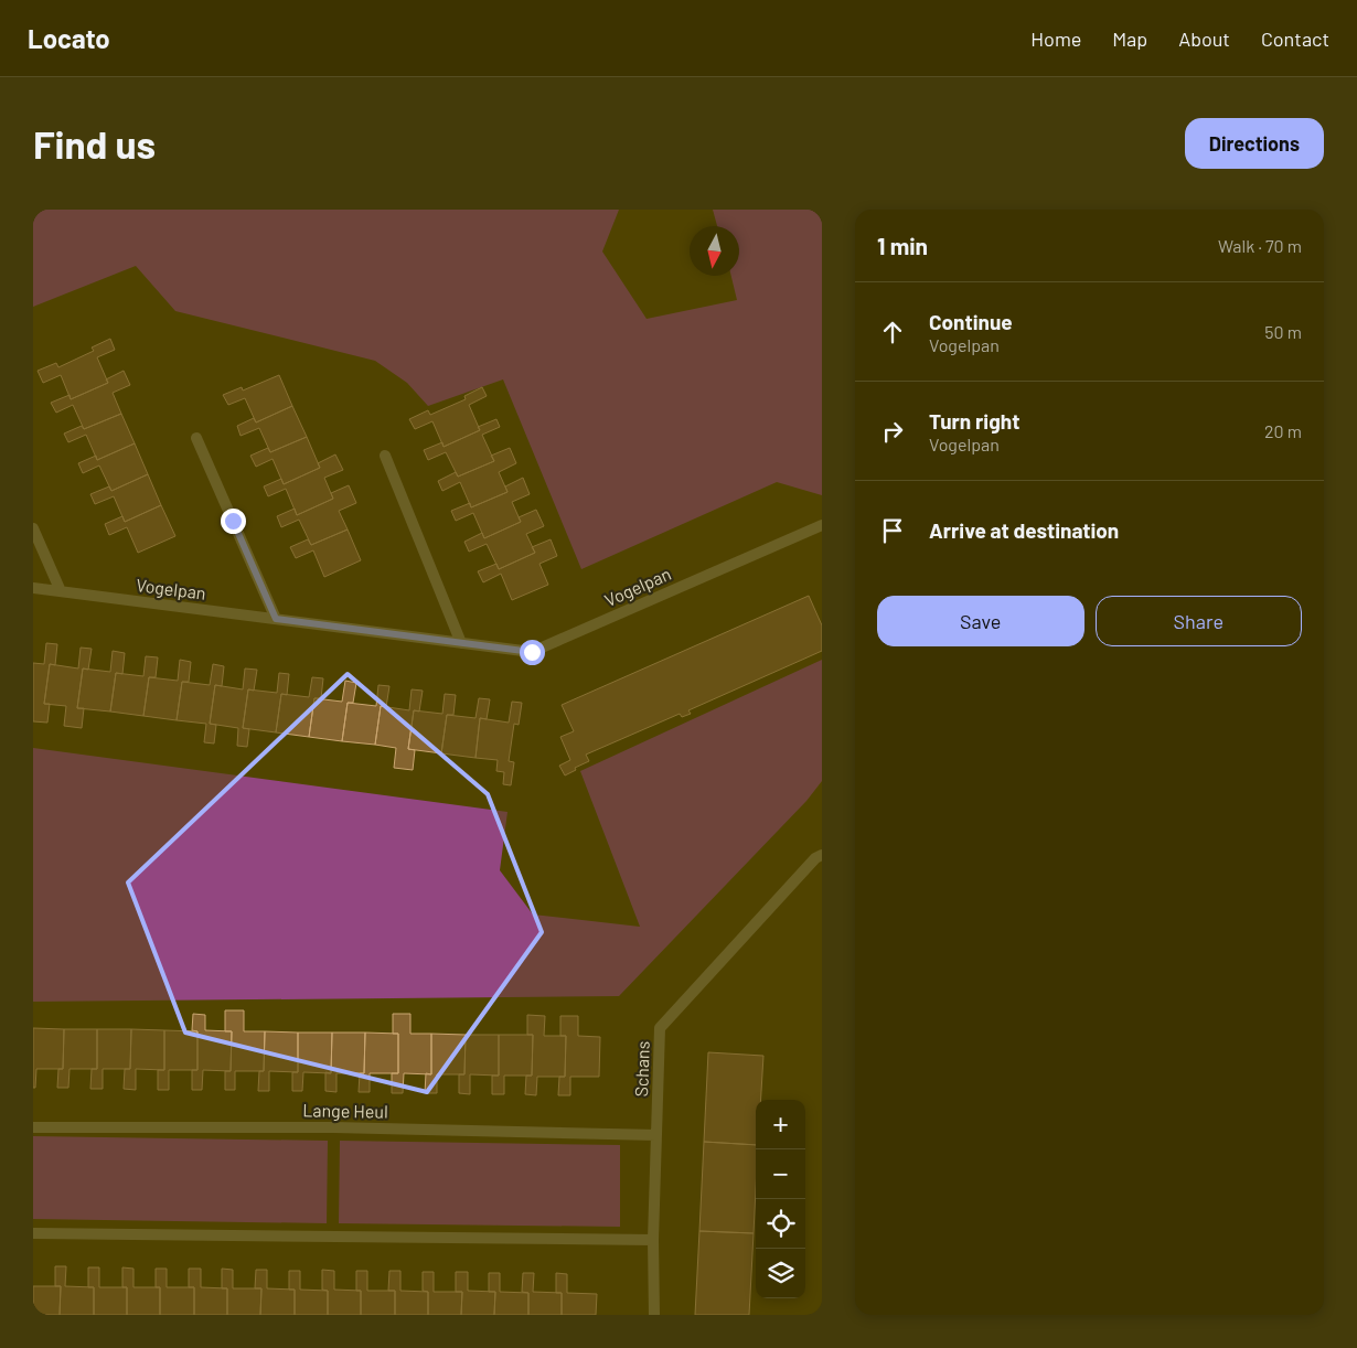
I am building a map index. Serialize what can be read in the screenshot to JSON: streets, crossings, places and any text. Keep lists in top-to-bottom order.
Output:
{
  "streets": {
    "street": ["Vogelpan", "Schans", "Lange Heul"]
  },
  "crossings": [
    ["Schans", "Lange Heul"]
  ],
  "north": "bottom",
  "page": {
    "header": "Locato",
    "nav": [
      "Home",
      "Map",
      "About",
      "Contact"
    ],
    "buttons": [
      "Directions",
      ["Save", "Share"]
    ],
    "title": "Find us",
    "heading": ["1 min", "Walk · 70 m"],
    "list": [
      ["Continue", "Vogelpan", "50 m"],
      ["Turn right", "Vogelpan", "20 m"],
      "Arrive at destination"
    ],
    "map_buttons": ["+", "−"]
  }
}
